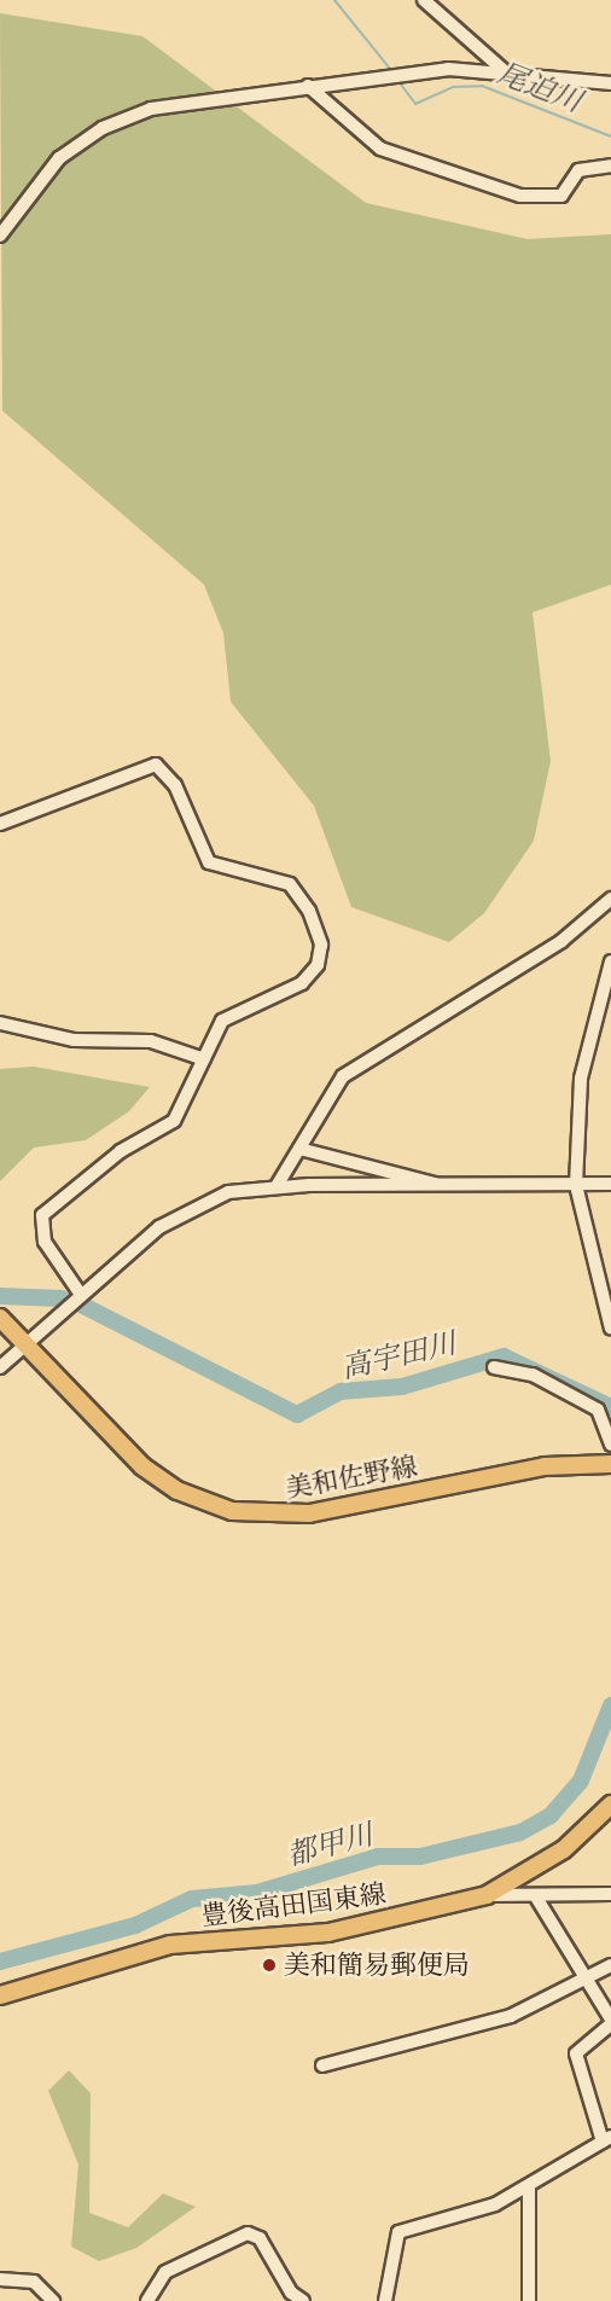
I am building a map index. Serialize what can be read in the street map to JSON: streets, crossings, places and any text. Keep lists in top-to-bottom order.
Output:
{
  "streets": {
    "main road": ["美和佐野線", "豊後高田国東線"]
  },
  "water": ["尾迫川", "高宇田川", "都甲川"],
  "places": ["美和簡易郵便局"]
}
